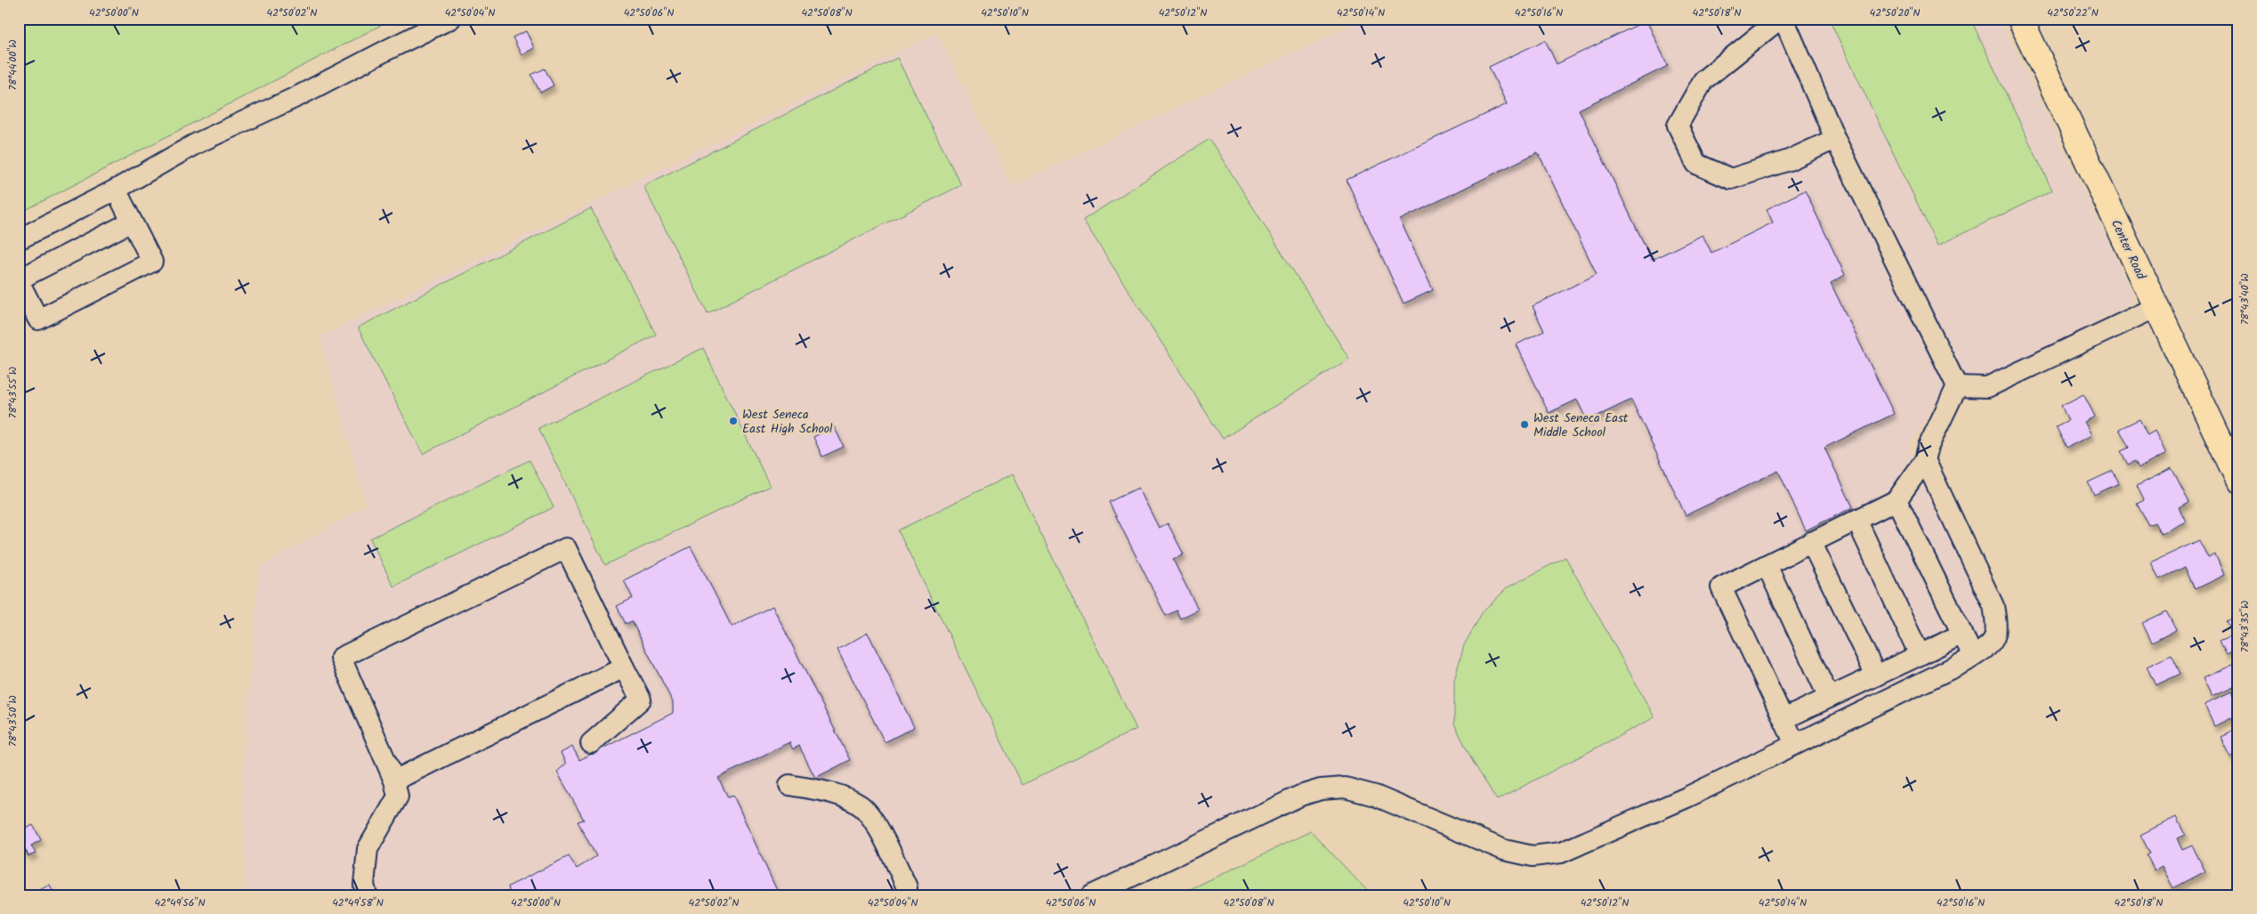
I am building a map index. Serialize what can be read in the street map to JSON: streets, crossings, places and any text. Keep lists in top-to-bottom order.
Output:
{
  "streets": {
    "main road": ["Center Road"]
  },
  "places": ["West Seneca East High School", "West Seneca East Middle School"],
  "coordinates": [
    "42°50'00\"N",
    "42°50'02\"N",
    "42°50'04\"N",
    "42°50'06\"N",
    "42°50'08\"N",
    "42°50'10\"N",
    "42°50'12\"N",
    "42°50'14\"N",
    "42°50'16\"N",
    "42°50'18\"N",
    "42°50'20\"N",
    "42°50'22\"N",
    "78°44'00\"W",
    "78°43'40\"W",
    "78°43'55\"W",
    "78°43'35\"W",
    "78°43'50\"W",
    "42°49'56\"N",
    "42°49'58\"N"
  ]
}
